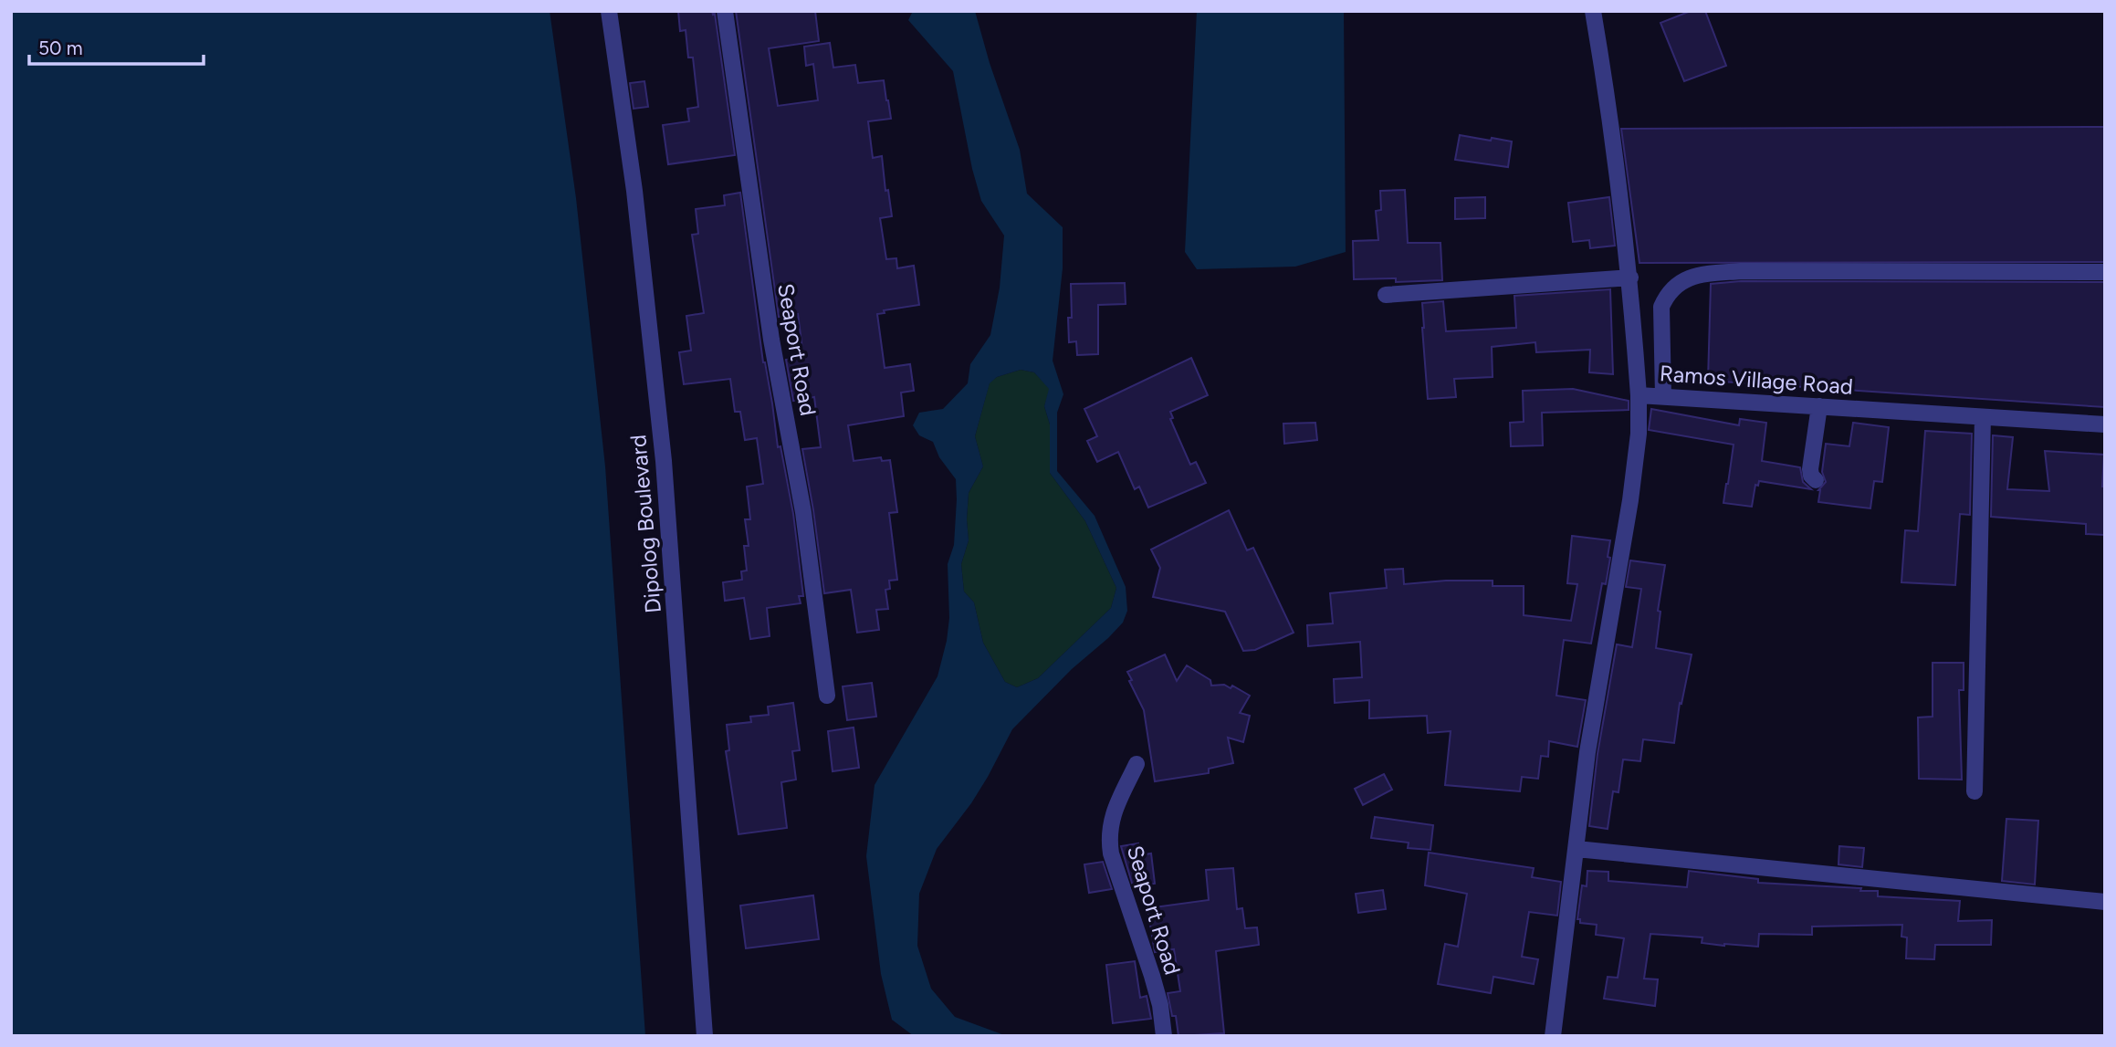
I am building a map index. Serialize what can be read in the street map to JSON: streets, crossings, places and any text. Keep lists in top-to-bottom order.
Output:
{
  "streets": {
    "street": ["Seaport Road", "Ramos Village Road", "Dipolog Boulevard"]
  },
  "scale_bar": "50 m"
}
